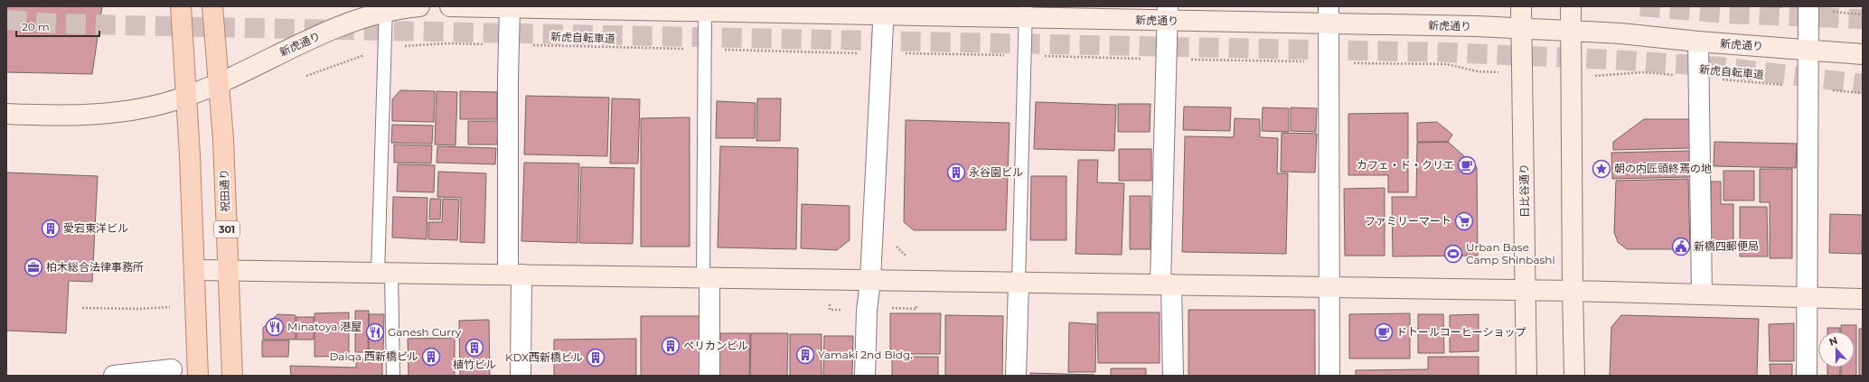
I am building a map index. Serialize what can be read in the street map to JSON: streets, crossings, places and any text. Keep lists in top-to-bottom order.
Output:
{
  "streets": {
    "main road": [
      "新虎通り",
      "祝田通り",
      "日比谷通り",
      "301"
    ],
    "path": ["新虎自転車道"]
  },
  "crossings": [
    ["新虎通り", "祝田通り"],
    ["新虎通り", "日比谷通り"]
  ],
  "places": {
    "cafe": ["カフェ・ド・クリエ", "ドトールコーヒーショップ"],
    "place": ["朝の内匠頭終焉の地"],
    "building": [
      "永谷園ビル",
      "愛宕東洋ビル",
      "ペリカンビル",
      "植竹ビル",
      "Yamaki 2nd Bldg.",
      "Daiqa 西新橋ビル",
      "KDX西新橋ビル"
    ],
    "supermarket": ["ファミリーマート"],
    "public building": ["新橋四郵便局"],
    "sports": ["Urban Base Camp Shinbashi"],
    "office": ["柏木総合法律事務所"],
    "restaurant": ["Minatoya 港屋", "Ganesh Curry"]
  },
  "scale_bar": "20 m",
  "north": "top"
}
